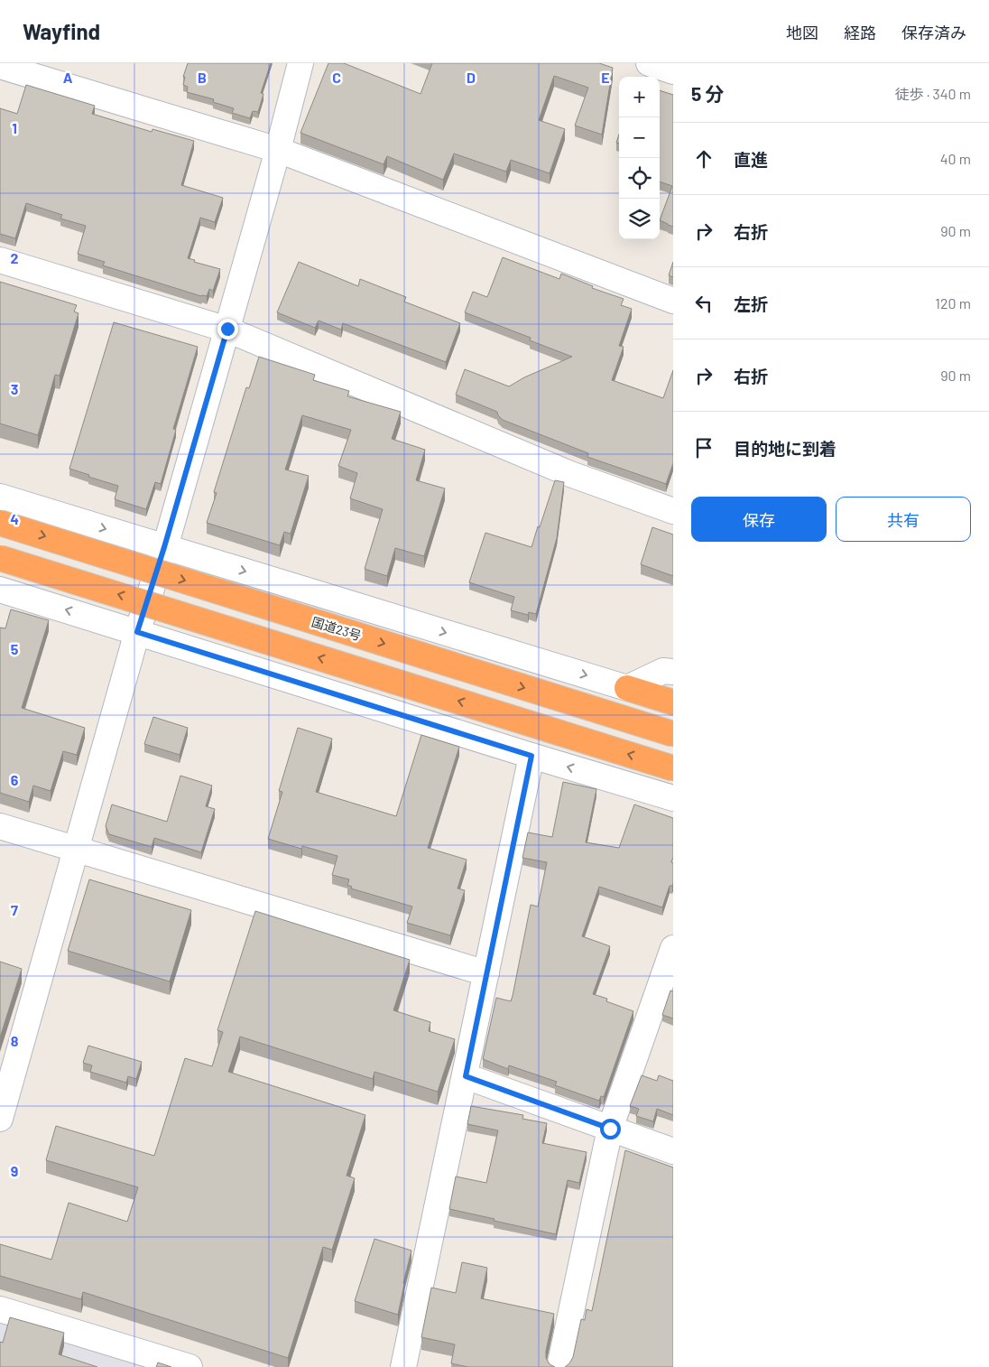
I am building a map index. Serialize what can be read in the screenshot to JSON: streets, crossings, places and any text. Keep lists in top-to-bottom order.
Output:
{
  "streets": {
    "highway": ["国道23号"]
  },
  "page": {
    "header": "Wayfind",
    "nav": ["地図", "経路", "保存済み"],
    "heading": ["5 分", "徒歩 · 340 m"],
    "map_buttons": ["+", "−"],
    "list": [
      ["直進", "40 m"],
      ["右折", "90 m"],
      ["左折", "120 m"],
      ["右折", "90 m"],
      "目的地に到着"
    ],
    "buttons": ["保存", "共有"]
  },
  "grid": {
    "columns": [
      "A",
      "B",
      "C",
      "D",
      "E"
    ],
    "rows": [
      "1",
      "2",
      "3",
      "4",
      "5",
      "6",
      "7",
      "8",
      "9"
    ]
  }
}
